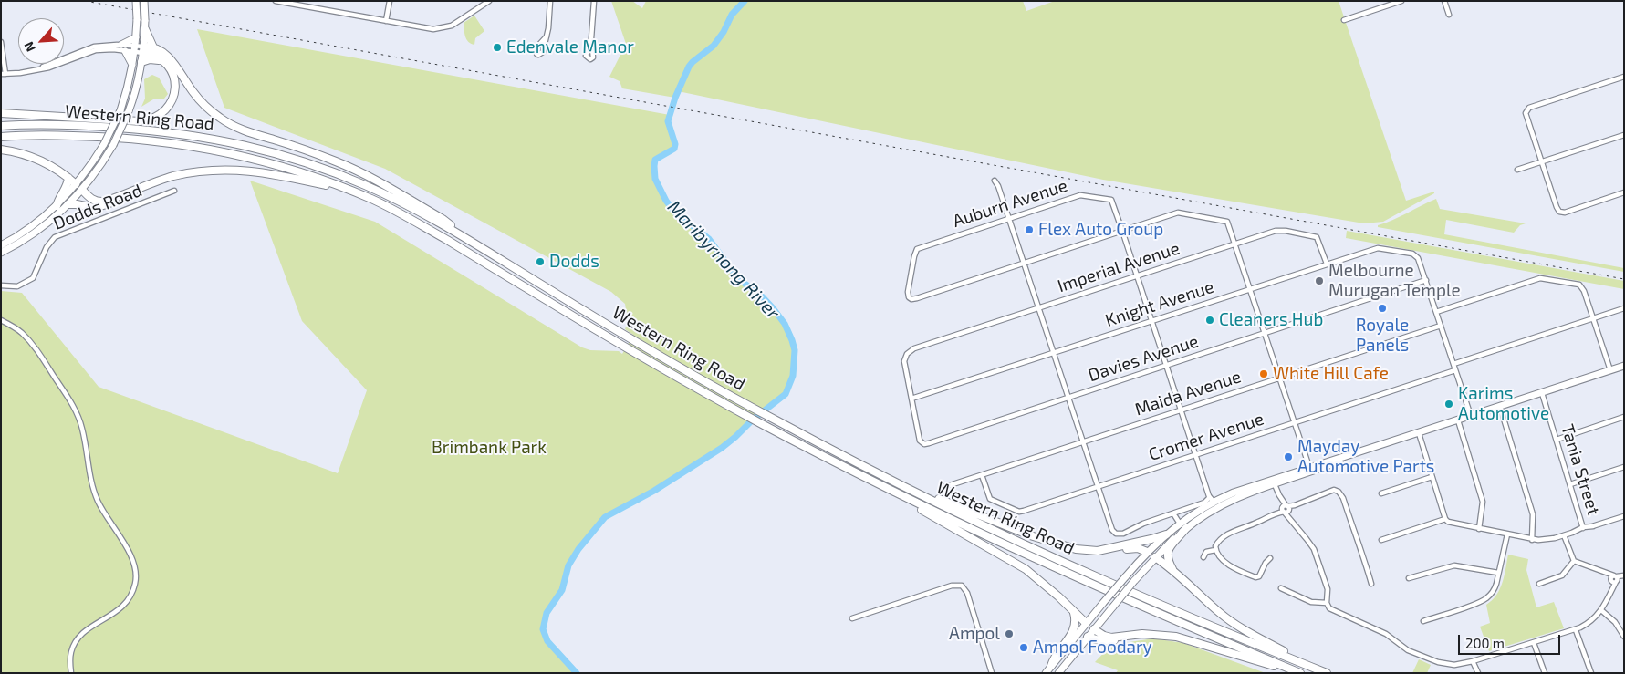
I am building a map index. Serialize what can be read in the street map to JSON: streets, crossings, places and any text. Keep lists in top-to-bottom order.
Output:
{
  "streets": {
    "highway": ["Western Ring Road"],
    "street": [
      "Auburn Avenue",
      "Dodds Road",
      "Imperial Avenue",
      "Knight Avenue",
      "Davies Avenue",
      "Maida Avenue",
      "Cromer Avenue",
      "Tania Street"
    ]
  },
  "crossings": [
    ["Imperial Avenue", "Knight Avenue"],
    ["Imperial Avenue", "Davies Avenue"],
    ["Knight Avenue", "Davies Avenue"],
    ["Maida Avenue", "Cromer Avenue"]
  ],
  "water": ["Maribyrnong River"],
  "parks": ["Brimbank Park"],
  "places": [
    "Edenvale Manor",
    "Flex Auto Group",
    "Dodds",
    "Melbourne Murugan Temple",
    "Royale Panels",
    "Cleaners Hub",
    "White Hill Cafe",
    "Karims Automotive",
    "Mayday Automotive Parts",
    "Ampol",
    "Ampol Foodary"
  ],
  "scale_bar": "200 m",
  "north": "bottom left"
}
